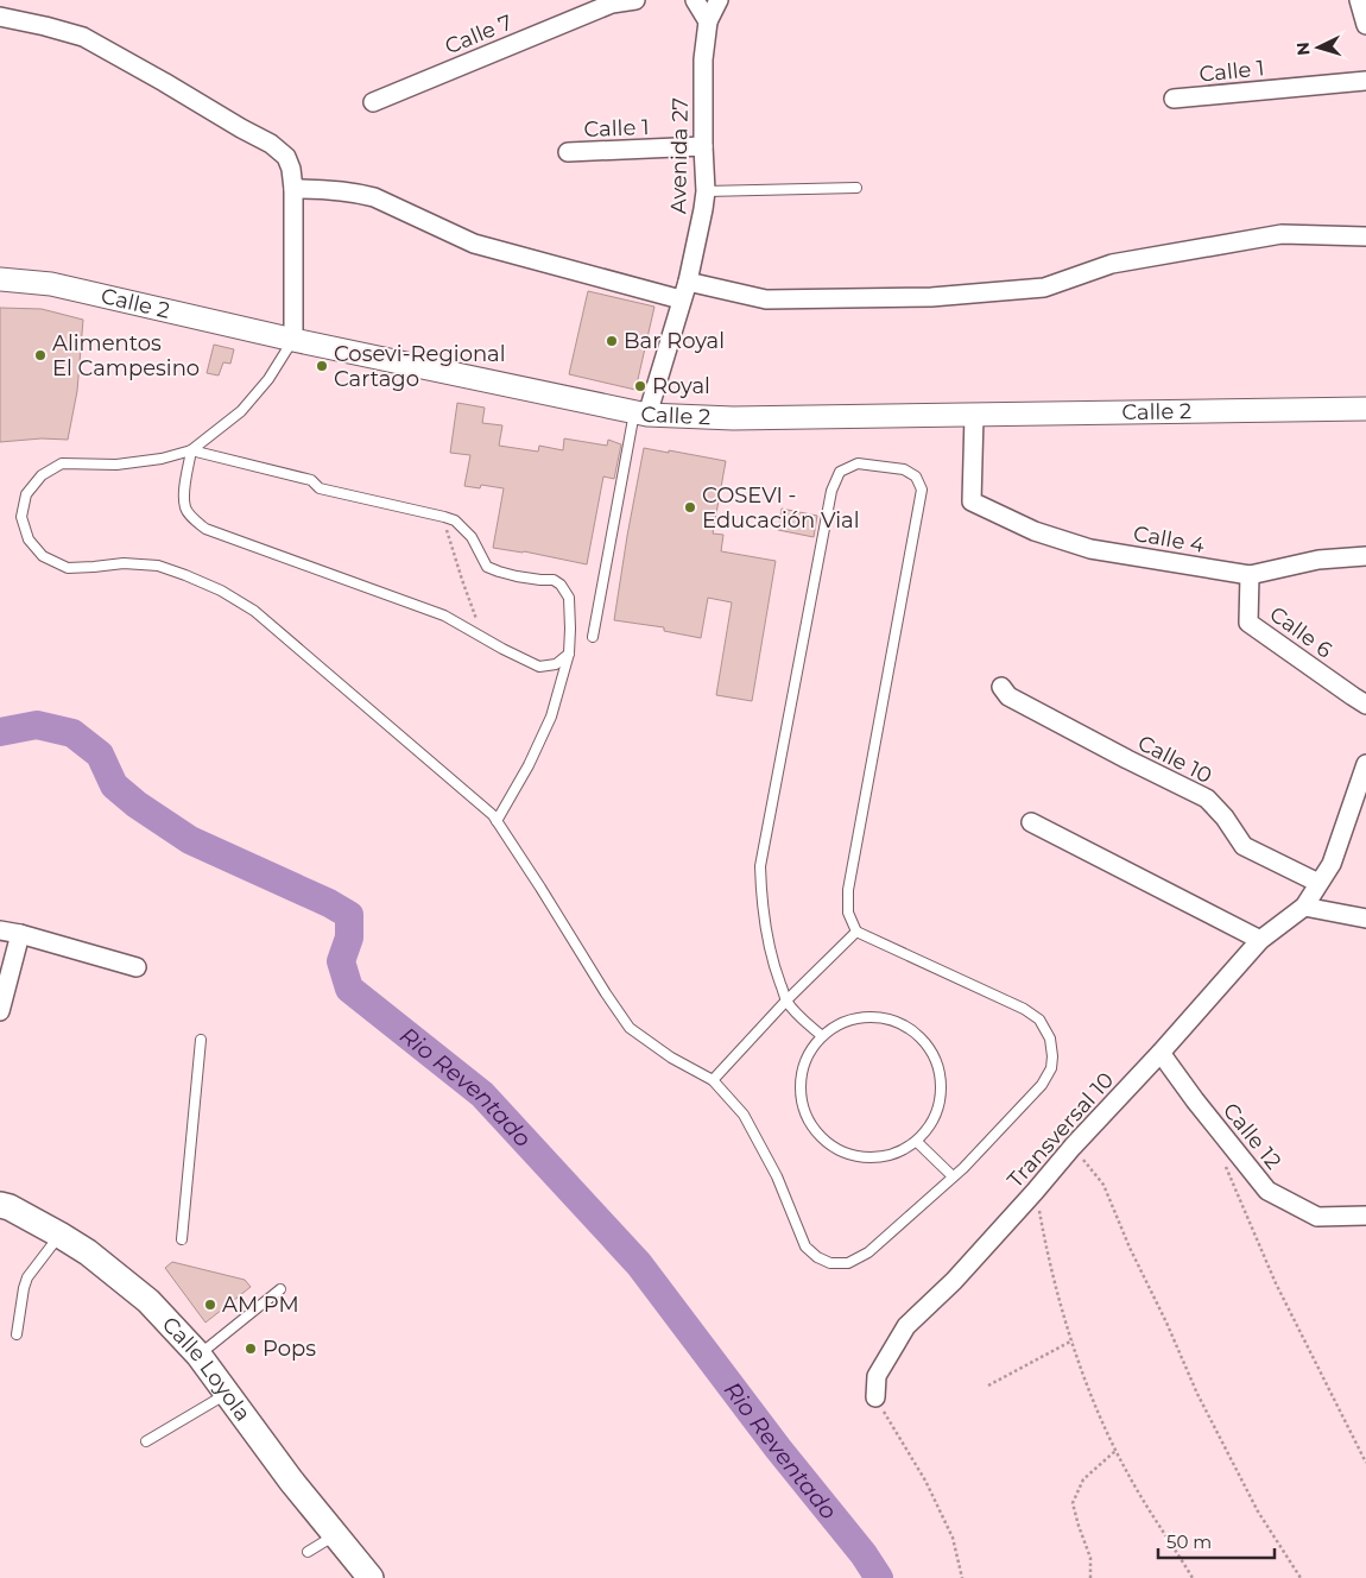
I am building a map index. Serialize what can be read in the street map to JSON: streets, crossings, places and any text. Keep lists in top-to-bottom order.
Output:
{
  "streets": {
    "main road": ["Calle Loyola"],
    "street": [
      "Calle 7",
      "Calle 1",
      "Avenida 27",
      "Calle 2",
      "Calle 4",
      "Calle 6",
      "Calle 10",
      "Transversal 10",
      "Calle 12"
    ]
  },
  "crossings": [
    ["Calle 1", "Avenida 27"],
    ["Avenida 27", "Calle 2"],
    ["Calle 2", "Calle 4"],
    ["Calle 4", "Calle 6"],
    ["Transversal 10", "Calle 12"]
  ],
  "water": ["Rio Reventado"],
  "places": [
    "Bar Royal",
    "Alimentos El Campesino",
    "Cosevi-Regional Cartago",
    "Royal",
    "COSEVI - Educación Vial",
    "AM PM",
    "Pops"
  ],
  "scale_bar": "50 m",
  "north": "left"
}
